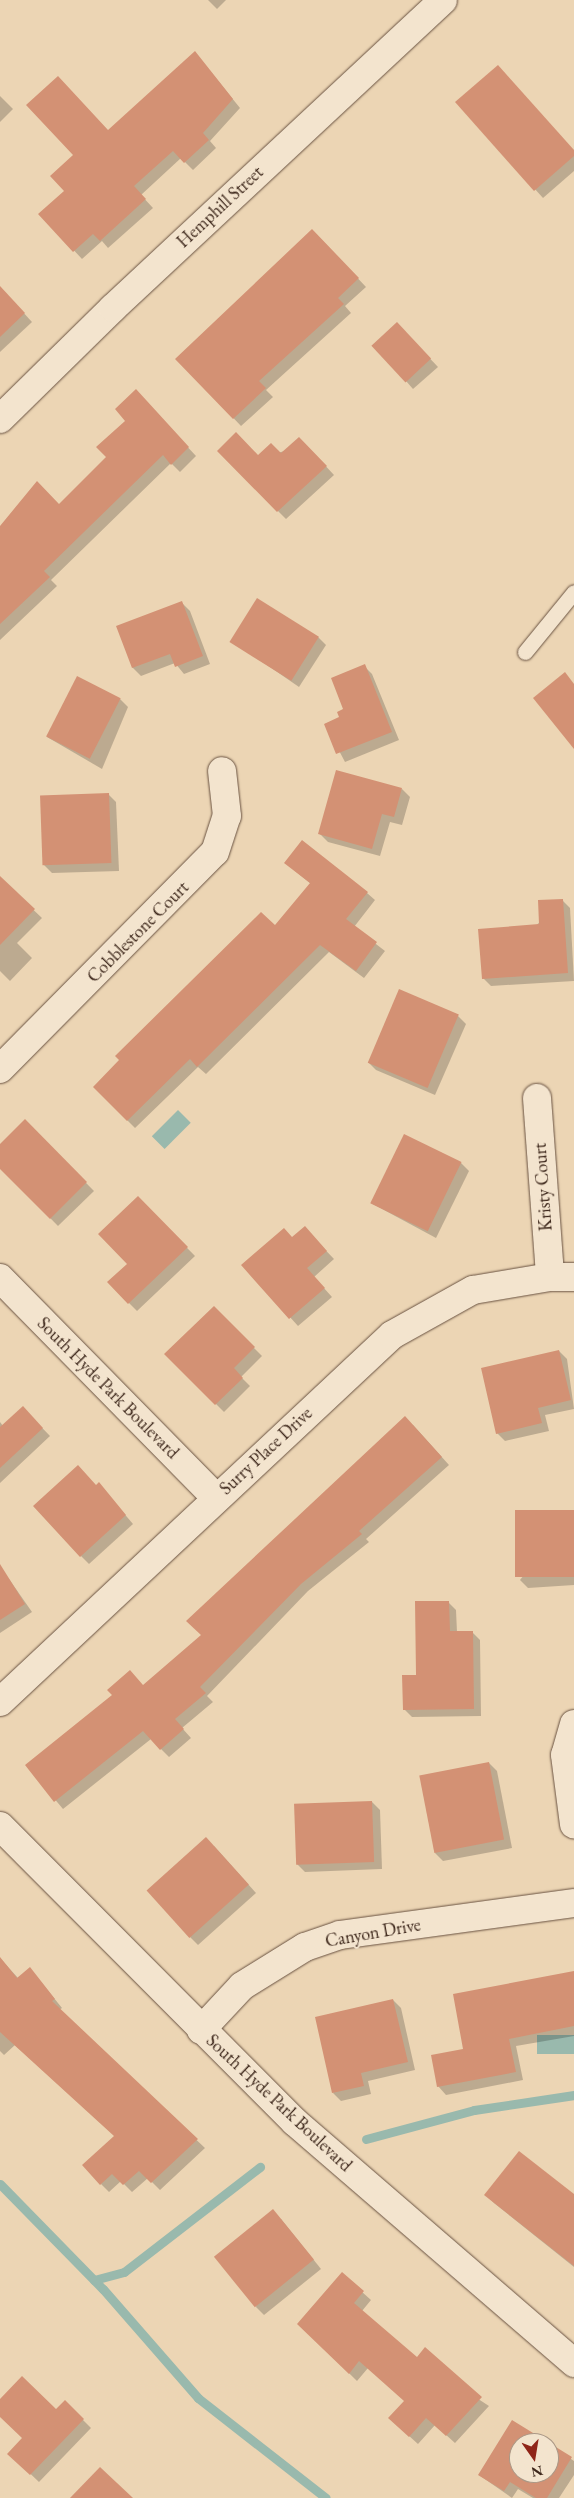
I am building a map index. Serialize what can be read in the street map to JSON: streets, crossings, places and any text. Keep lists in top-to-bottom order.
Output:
{
  "streets": {
    "street": [
      "Hemphill Street",
      "Cobblestone Court",
      "Kristy Court",
      "South Hyde Park Boulevard",
      "Surry Place Drive",
      "Canyon Drive"
    ]
  },
  "crossings": [
    ["Kristy Court", "Surry Place Drive"],
    ["South Hyde Park Boulevard", "Surry Place Drive"],
    ["South Hyde Park Boulevard", "Canyon Drive"]
  ],
  "north": "bottom"
}
